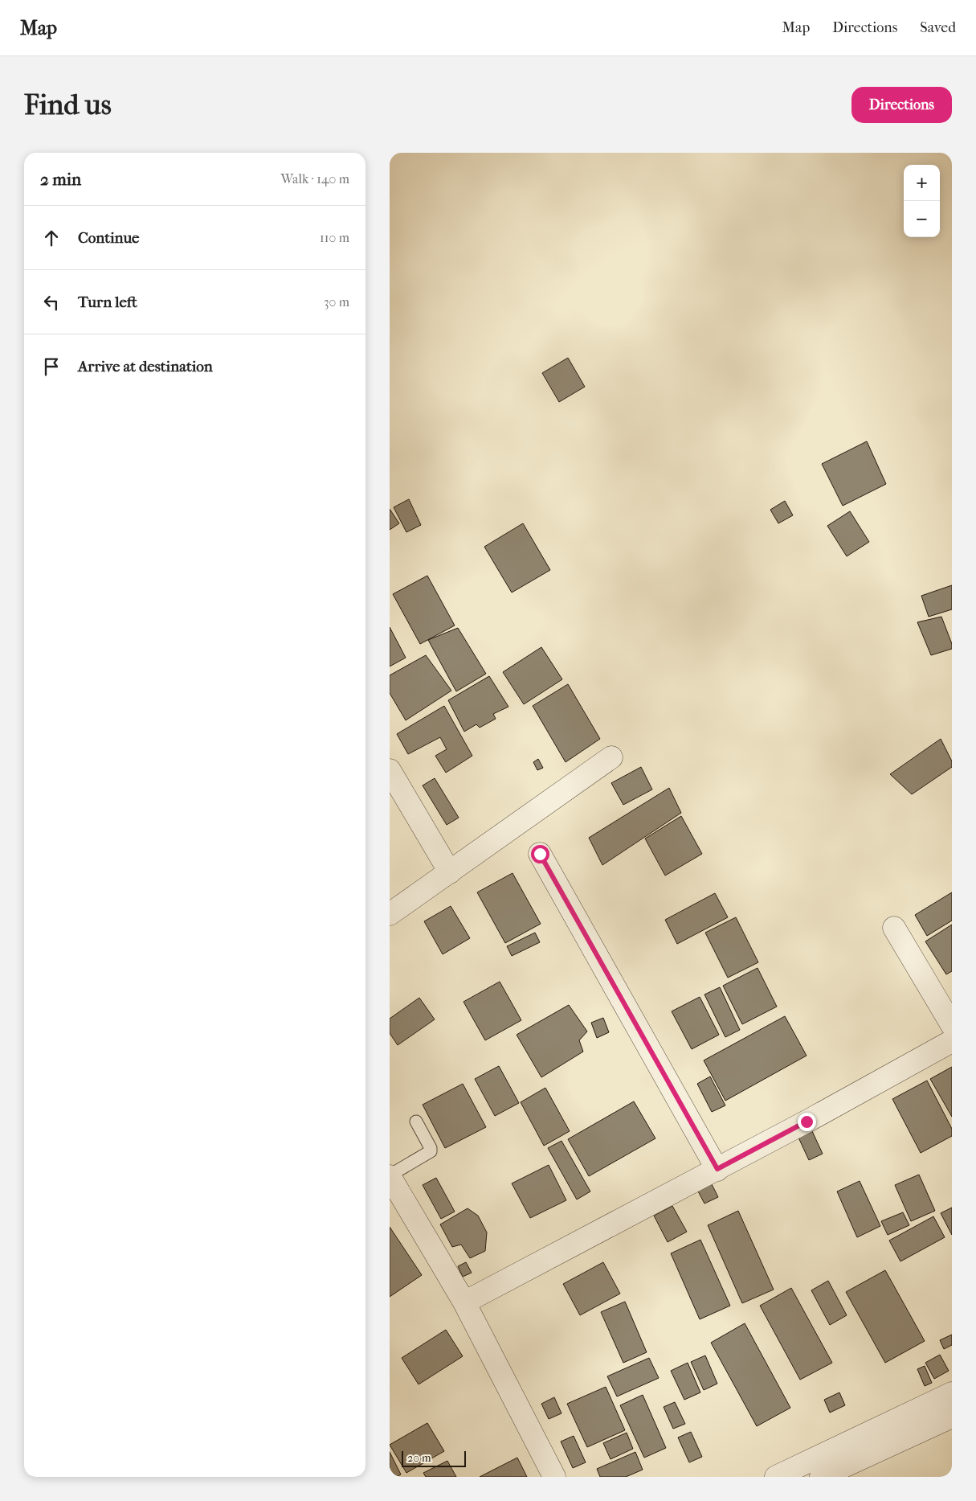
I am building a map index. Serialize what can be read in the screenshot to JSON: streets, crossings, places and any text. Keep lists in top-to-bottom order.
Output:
{
  "scale_bar": "20 m",
  "page": {
    "header": "Map",
    "nav": ["Map", "Directions", "Saved"],
    "buttons": "Directions",
    "title": "Find us",
    "heading": ["2 min", "Walk · 140 m"],
    "map_buttons": ["+", "−"],
    "list": [
      ["Continue", "110 m"],
      ["Turn left", "30 m"],
      "Arrive at destination"
    ],
    "scale": "20 m"
  }
}
